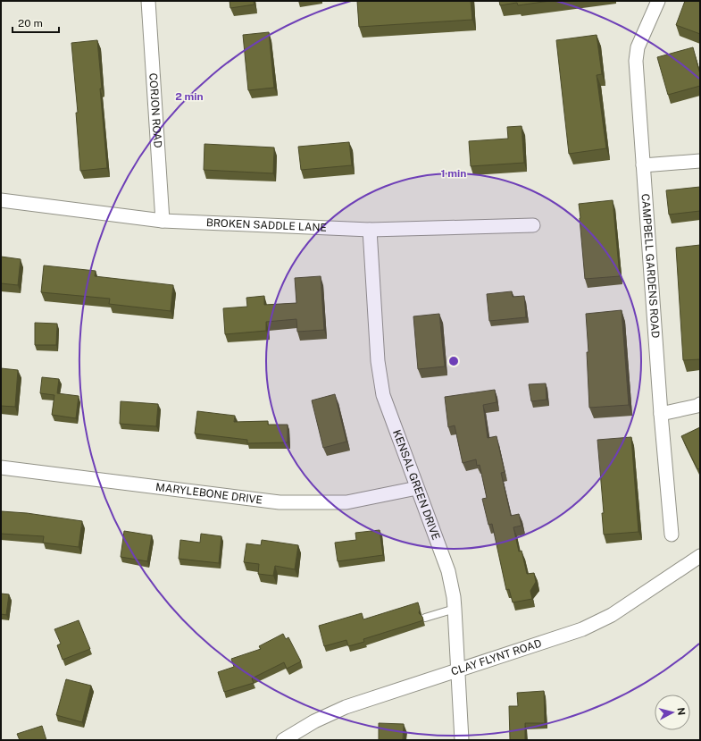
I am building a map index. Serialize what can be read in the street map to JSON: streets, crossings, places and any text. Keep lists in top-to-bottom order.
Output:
{
  "streets": {
    "street": [
      "CORJON ROAD",
      "BROKEN SADDLE LANE",
      "CAMPBELL GARDENS ROAD",
      "KENSAL GREEN DRIVE",
      "MARYLEBONE DRIVE",
      "CLAY FLYNT ROAD"
    ]
  },
  "crossings": [
    ["CORJON ROAD", "BROKEN SADDLE LANE"],
    ["BROKEN SADDLE LANE", "KENSAL GREEN DRIVE"],
    ["KENSAL GREEN DRIVE", "MARYLEBONE DRIVE"],
    ["KENSAL GREEN DRIVE", "CLAY FLYNT ROAD"]
  ],
  "scale_bar": "20 m",
  "north": "right",
  "rings": ["2 min", "1 min"]
}
